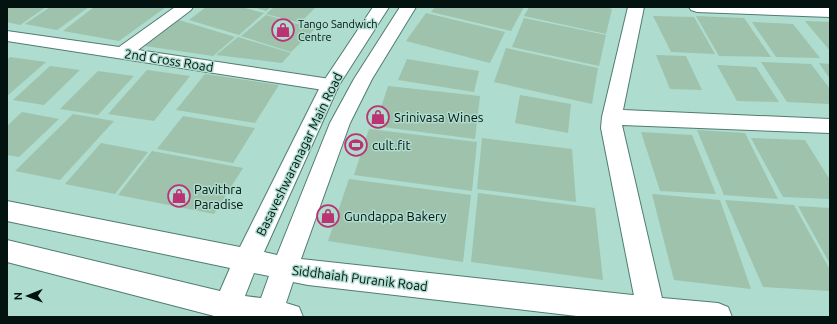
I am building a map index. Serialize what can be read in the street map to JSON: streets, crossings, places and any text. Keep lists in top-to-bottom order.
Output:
{
  "streets": {
    "main road": ["2nd Cross Road", "Basaveshwaranagar Main Road", "Siddhaiah Puranik Road"]
  },
  "crossings": [
    ["2nd Cross Road", "Basaveshwaranagar Main Road"],
    ["Basaveshwaranagar Main Road", "Siddhaiah Puranik Road"]
  ],
  "places": {
    "shop": [
      "Tango Sandwich Centre",
      "Srinivasa Wines",
      "Pavithra Paradise",
      "Gundappa Bakery"
    ],
    "sports": ["cult.fit"]
  },
  "north": "left"
}
